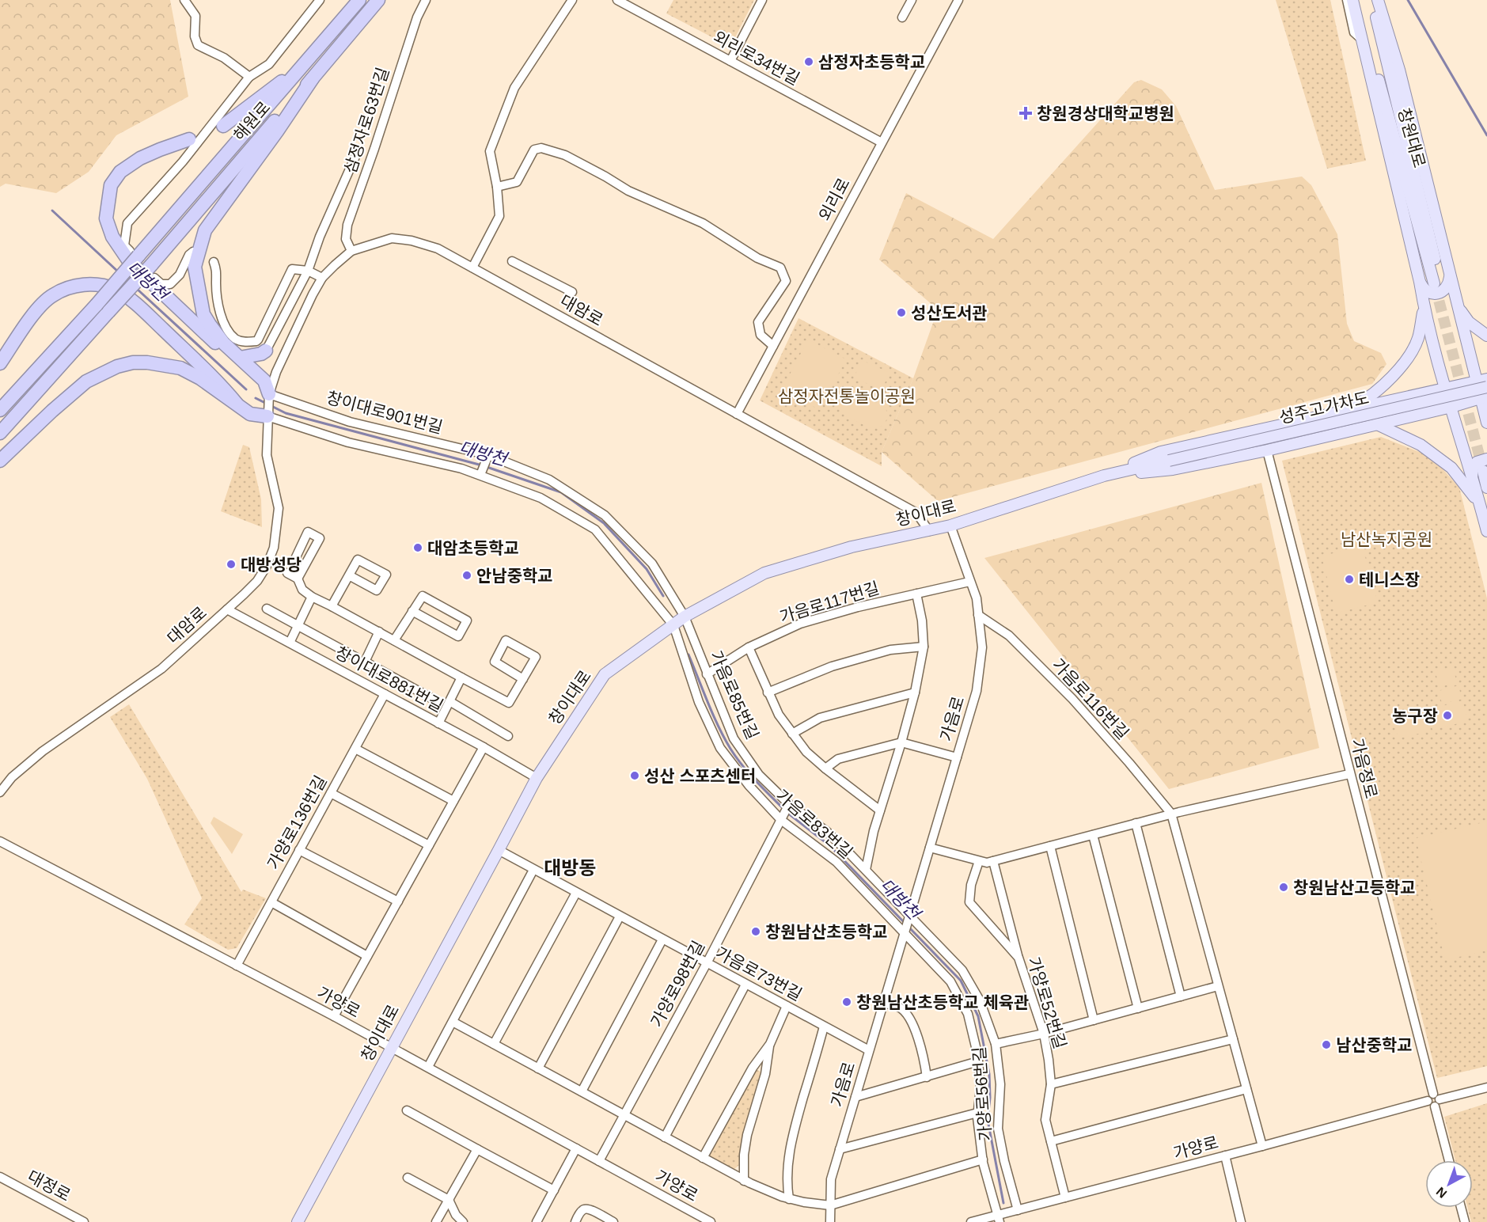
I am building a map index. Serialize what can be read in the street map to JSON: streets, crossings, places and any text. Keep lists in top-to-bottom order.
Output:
{
  "streets": {
    "highway": ["해원로"],
    "main road": ["창원대로", "성주고가차도", "창이대로"],
    "street": [
      "외리로34번길",
      "삼정자로63번길",
      "외리로",
      "대암로",
      "창이대로901번길",
      "가음로117번길",
      "창이대로881번길",
      "가음로85번길",
      "가음로116번길",
      "가음로",
      "가음정로",
      "가양로136번길",
      "가음로83번길",
      "가음로73번길",
      "가양로98번길",
      "가양로",
      "가양로52번길",
      "가양로56번길",
      "대정로"
    ]
  },
  "crossings": [
    ["외리로34번길", "외리로"],
    ["삼정자로63번길", "대암로"],
    ["외리로", "대암로"],
    ["대암로", "창이대로901번길"],
    ["대암로", "창이대로"],
    ["대암로", "창이대로881번길"],
    ["성주고가차도", "창이대로"],
    ["창이대로901번길", "창이대로"],
    ["창이대로901번길", "가음로85번길"],
    ["창이대로", "창이대로881번길"],
    ["창이대로", "가음로85번길"],
    ["창이대로", "가음로"],
    ["창이대로", "가음로83번길"],
    ["창이대로", "가음로73번길"],
    ["창이대로", "가양로"],
    ["가음로117번길", "가음로85번길"],
    ["가음로117번길", "가음로"],
    ["창이대로881번길", "가양로136번길"],
    ["가음로85번길", "가음로"],
    ["가음로85번길", "가양로98번길"],
    ["가음로85번길", "가양로56번길"],
    ["가음로116번길", "가음로"],
    ["가음로", "가음로83번길"],
    ["가음로", "가음로73번길"],
    ["가음로", "가양로56번길"],
    ["가음정로", "가양로"],
    ["가양로136번길", "가양로"],
    ["가음로83번길", "가양로98번길"],
    ["가음로83번길", "가양로"],
    ["가음로73번길", "가양로98번길"],
    ["가양로98번길", "가양로"],
    ["가양로", "가양로52번길"],
    ["가양로", "가양로56번길"]
  ],
  "districts": ["대방동"],
  "water": ["대방천"],
  "parks": ["삼정자전통놀이공원", "남산녹지공원"],
  "places": {
    "other": [
      "삼정자초등학교",
      "성산도서관",
      "대암초등학교",
      "대방성당",
      "안남중학교",
      "테니스장",
      "농구장",
      "성산 스포츠센터",
      "창원남산고등학교",
      "창원남산초등학교",
      "창원남산초등학교 체육관",
      "남산중학교"
    ],
    "health": ["창원경상대학교병원"]
  },
  "north": "bottom left"
}
